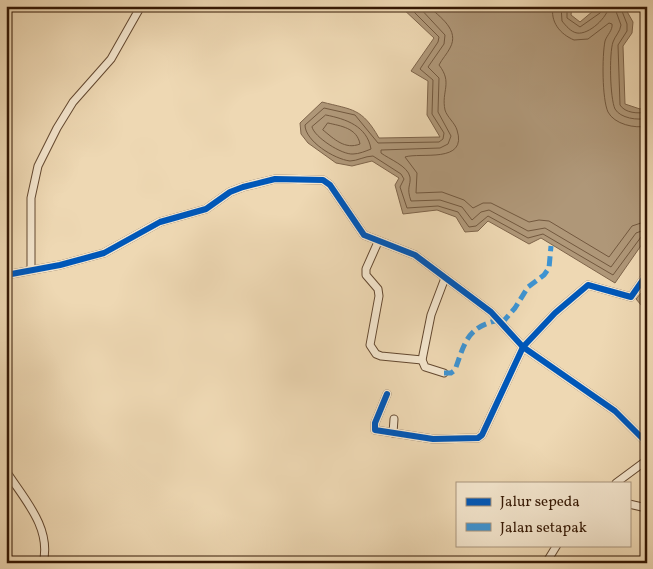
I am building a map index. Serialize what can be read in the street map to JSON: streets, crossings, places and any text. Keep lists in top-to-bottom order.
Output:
{
  "legend": ["Jalur sepeda", "Jalan setapak"]
}
